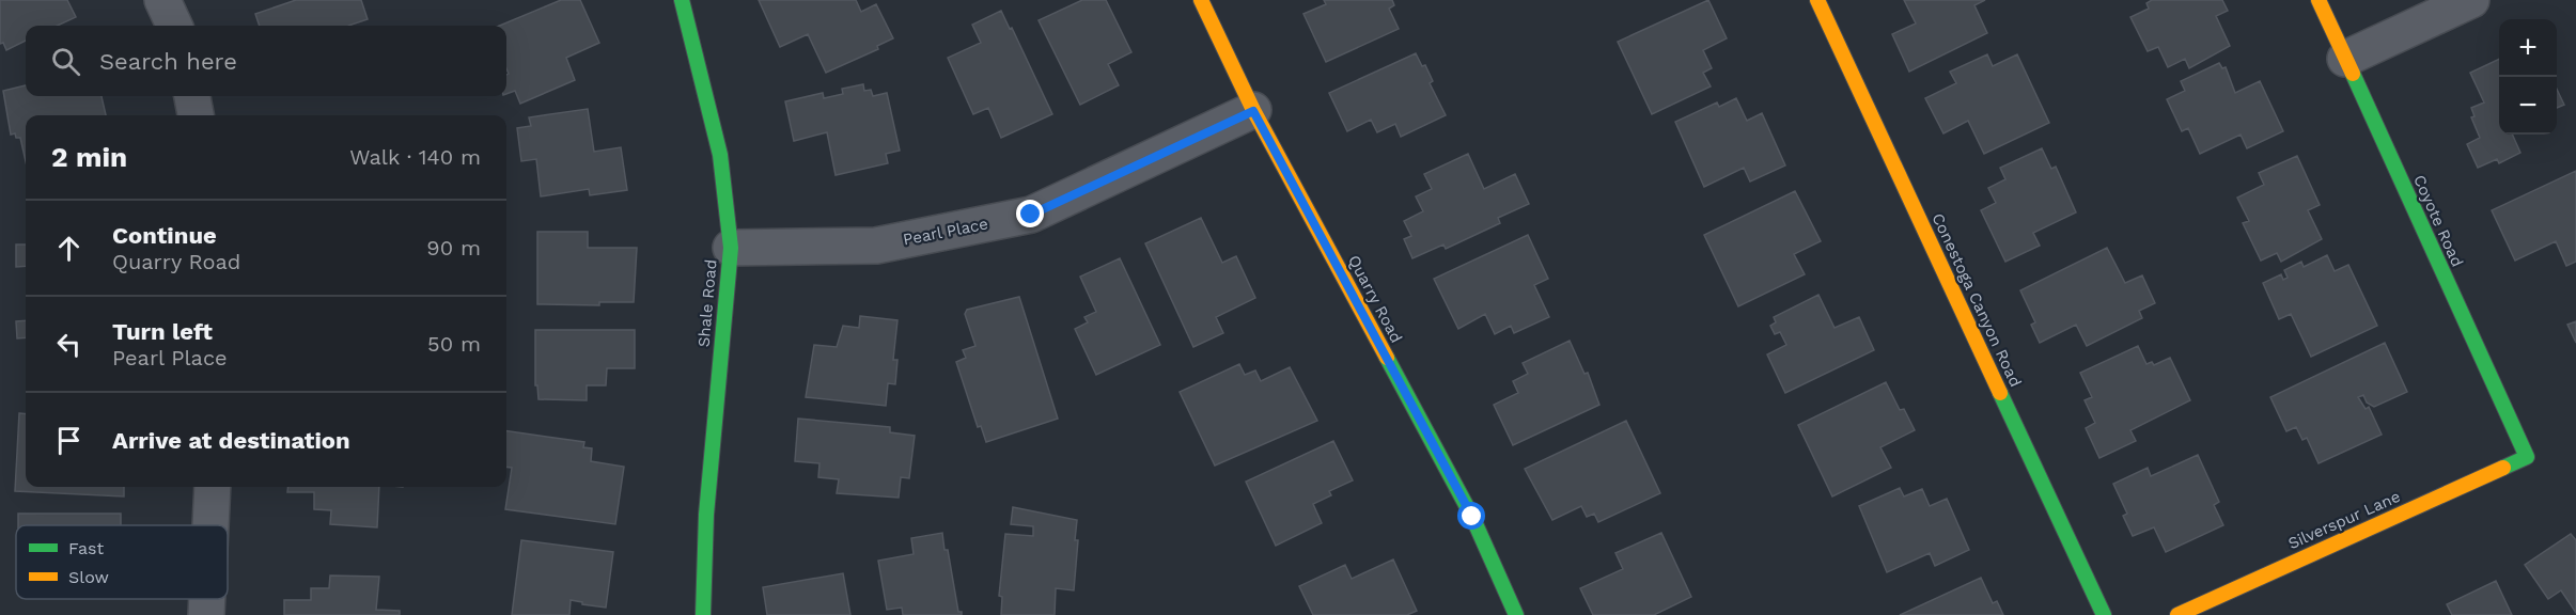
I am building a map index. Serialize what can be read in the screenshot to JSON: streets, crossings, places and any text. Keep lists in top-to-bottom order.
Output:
{
  "streets": {
    "street": [
      "Coyote Road",
      "Pearl Place",
      "Quarry Road",
      "Conestoga Canyon Road",
      "Shale Road",
      "Silverspur Lane"
    ]
  },
  "crossings": [
    ["Coyote Road", "Silverspur Lane"],
    ["Pearl Place", "Quarry Road"],
    ["Pearl Place", "Shale Road"]
  ],
  "legend": ["Fast", "Slow"],
  "page": {
    "map_buttons": ["+", "−"],
    "search": "Search here",
    "heading": ["2 min", "Walk · 140 m"],
    "list": [
      ["Continue", "Quarry Road", "90 m"],
      ["Turn left", "Pearl Place", "50 m"],
      "Arrive at destination"
    ]
  }
}
